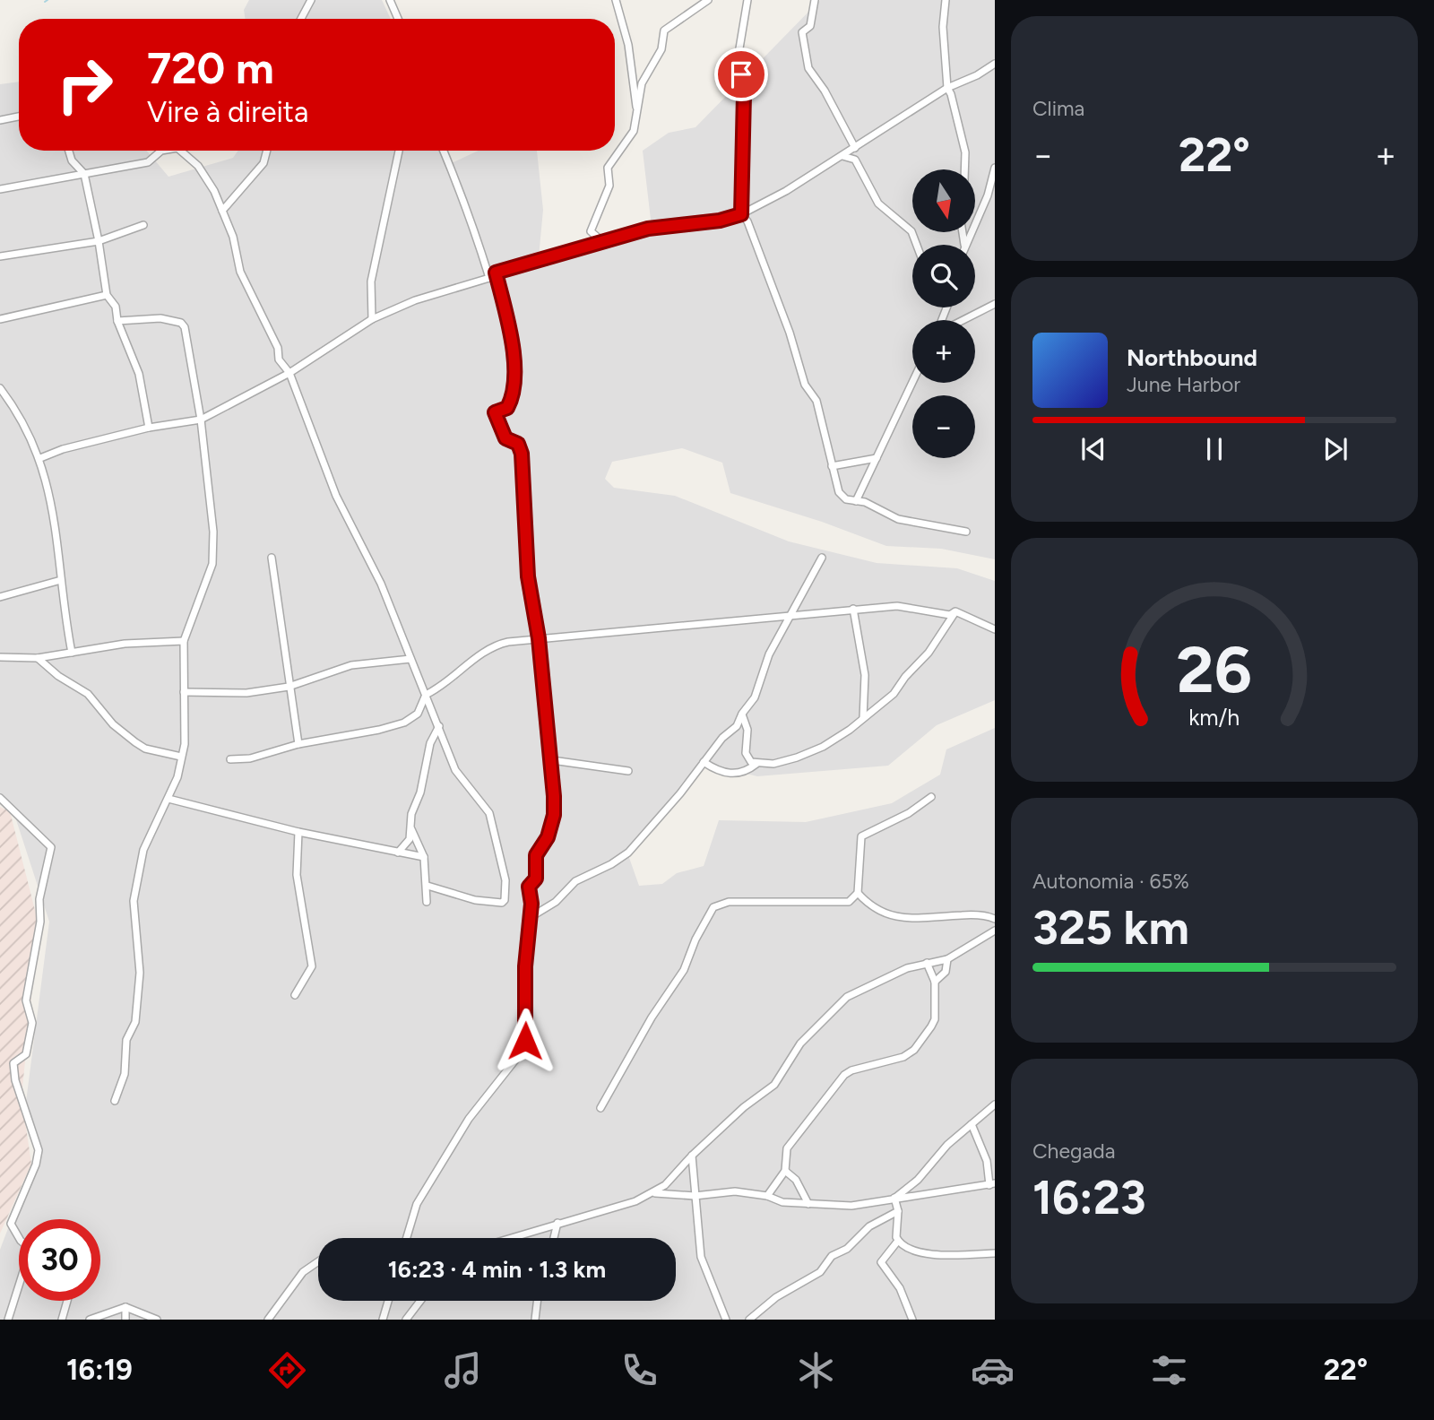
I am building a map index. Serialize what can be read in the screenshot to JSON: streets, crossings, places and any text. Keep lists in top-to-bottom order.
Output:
{
  "north": "bottom",
  "page": {
    "tile": [
      "Clima",
      ["Autonomia · 65%", "325 km"],
      ["Chegada", "16:23"]
    ],
    "turn": ["720 m", "Vire à direita"],
    "heat": ["−", "22°", "+"],
    "map_buttons": ["+", "−"],
    "song": ["Northbound", "June Harbor"],
    "limit": "30",
    "trip": "16:23 · 4 min · 1.3 km",
    "tabs": ["16:19", "22°"],
    "gauge": ["26", "km/h"]
  }
}
